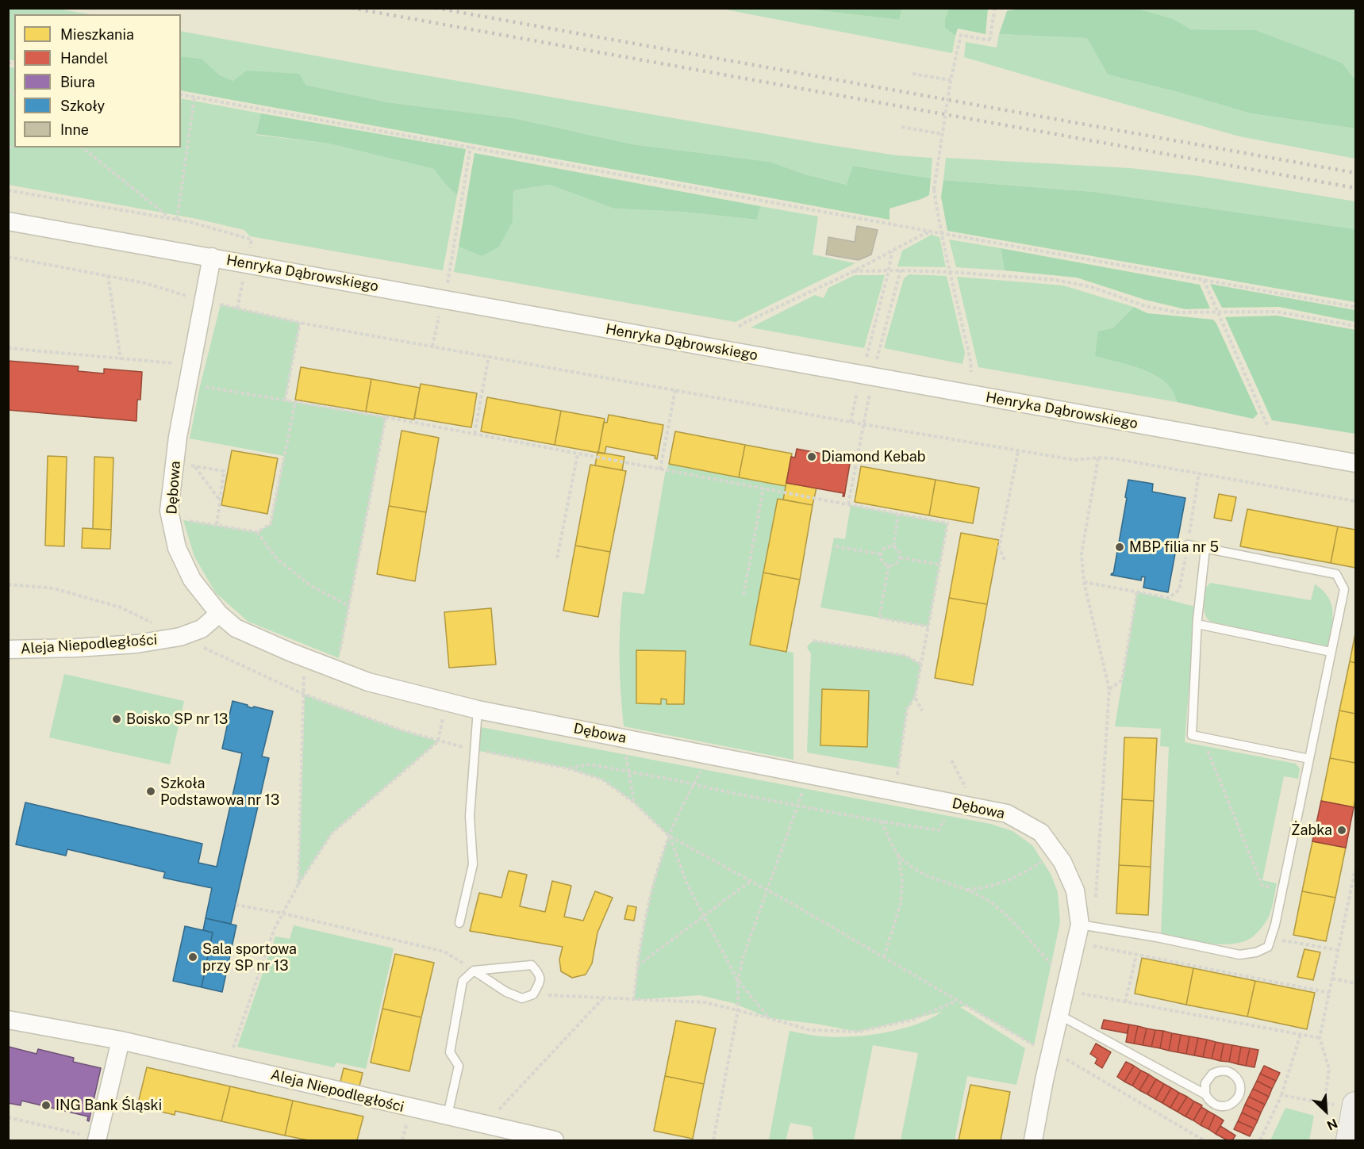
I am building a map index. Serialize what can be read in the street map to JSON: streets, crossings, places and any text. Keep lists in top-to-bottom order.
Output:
{
  "streets": {
    "street": ["Henryka Dąbrowskiego", "Dębowa", "Aleja Niepodległości"]
  },
  "crossings": [
    ["Henryka Dąbrowskiego", "Dębowa"],
    ["Dębowa", "Aleja Niepodległości"]
  ],
  "places": [
    "Diamond Kebab",
    "MBP filia nr 5",
    "Boisko SP nr 13",
    "Szkoła Podstawowa nr 13",
    "Żabka",
    "Sala sportowa przy SP nr 13",
    "ING Bank Śląski"
  ],
  "legend": [
    "Mieszkania",
    "Handel",
    "Biura",
    "Szkoły",
    "Inne"
  ],
  "north": "bottom right"
}
